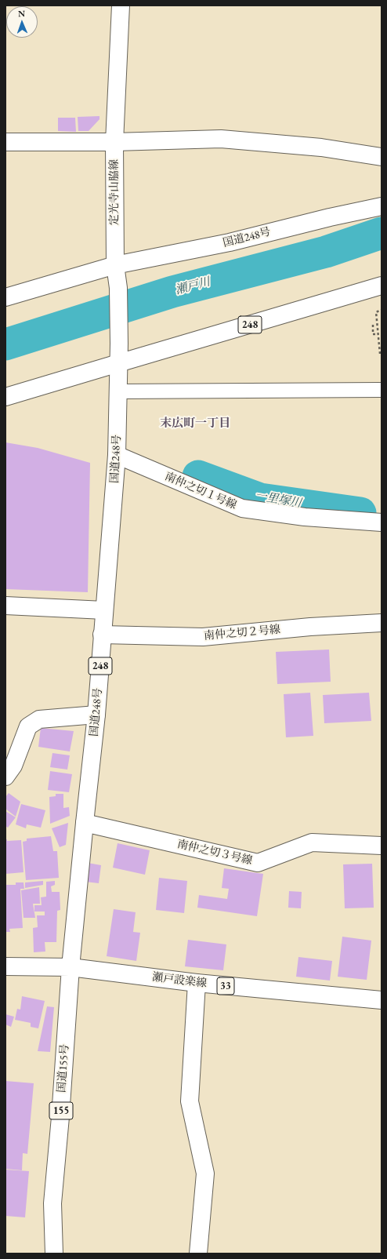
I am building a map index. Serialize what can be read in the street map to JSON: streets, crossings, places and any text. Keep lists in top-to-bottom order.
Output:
{
  "streets": {
    "main road": [
      "定光寺山脇線",
      "国道248号",
      "248",
      "南仲之切１号線",
      "南仲之切２号線",
      "南仲之切３号線",
      "瀬戸設楽線",
      "33",
      "国道155号",
      "155"
    ]
  },
  "crossings": [
    ["定光寺山脇線", "国道248号"],
    ["国道248号", "248"],
    ["国道248号", "南仲之切１号線"],
    ["国道248号", "南仲之切２号線"],
    ["国道248号", "南仲之切３号線"],
    ["国道248号", "瀬戸設楽線"],
    ["国道248号", "国道155号"],
    ["瀬戸設楽線", "国道155号"]
  ],
  "districts": ["末広町一丁目"],
  "water": ["瀬戸川", "一里塚川"],
  "north": "top"
}
